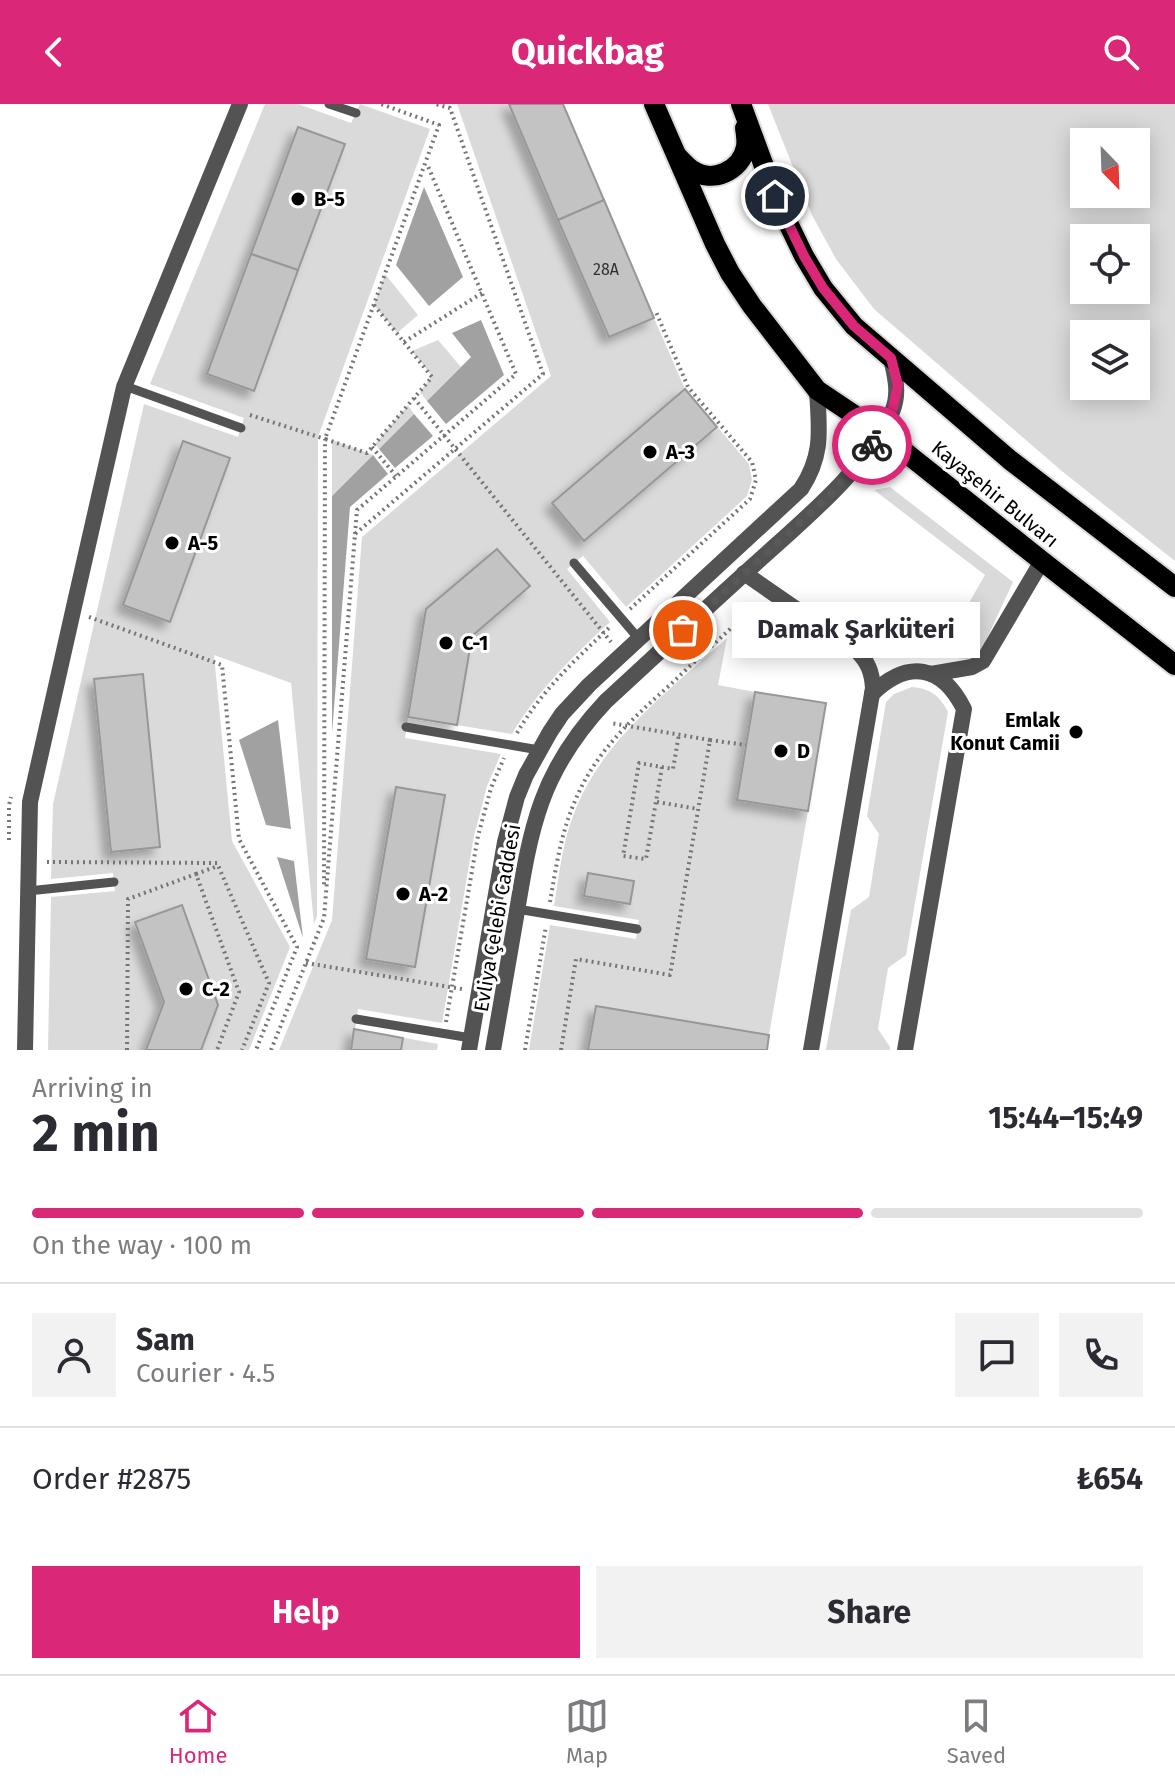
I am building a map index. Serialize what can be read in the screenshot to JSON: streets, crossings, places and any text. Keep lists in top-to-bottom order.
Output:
{
  "streets": {
    "main road": ["Kayaşehir Bulvarı"],
    "street": ["Evliya Çelebi Caddesi"]
  },
  "crossings": [
    ["Kayaşehir Bulvarı", "Evliya Çelebi Caddesi"]
  ],
  "places": [
    "B-5",
    "A-3",
    "A-5",
    "Damak Şarküteri",
    "C-1",
    "Emlak Konut Camii",
    "D",
    "A-2",
    "C-2"
  ],
  "house_numbers": ["28A"],
  "north": "bottom right",
  "page": {
    "header": "Quickbag",
    "bubble": "Damak Şarküteri",
    "heading": ["2 min", "Arriving in", "15:44–15:49"],
    "panel": [
      "Sam",
      "Courier · 4.5",
      "Order #2875",
      "₺654"
    ],
    "bar": "On the way · 100 m",
    "buttons": ["Help", "Share"],
    "tabs": ["Home", "Map", "Saved"]
  }
}
